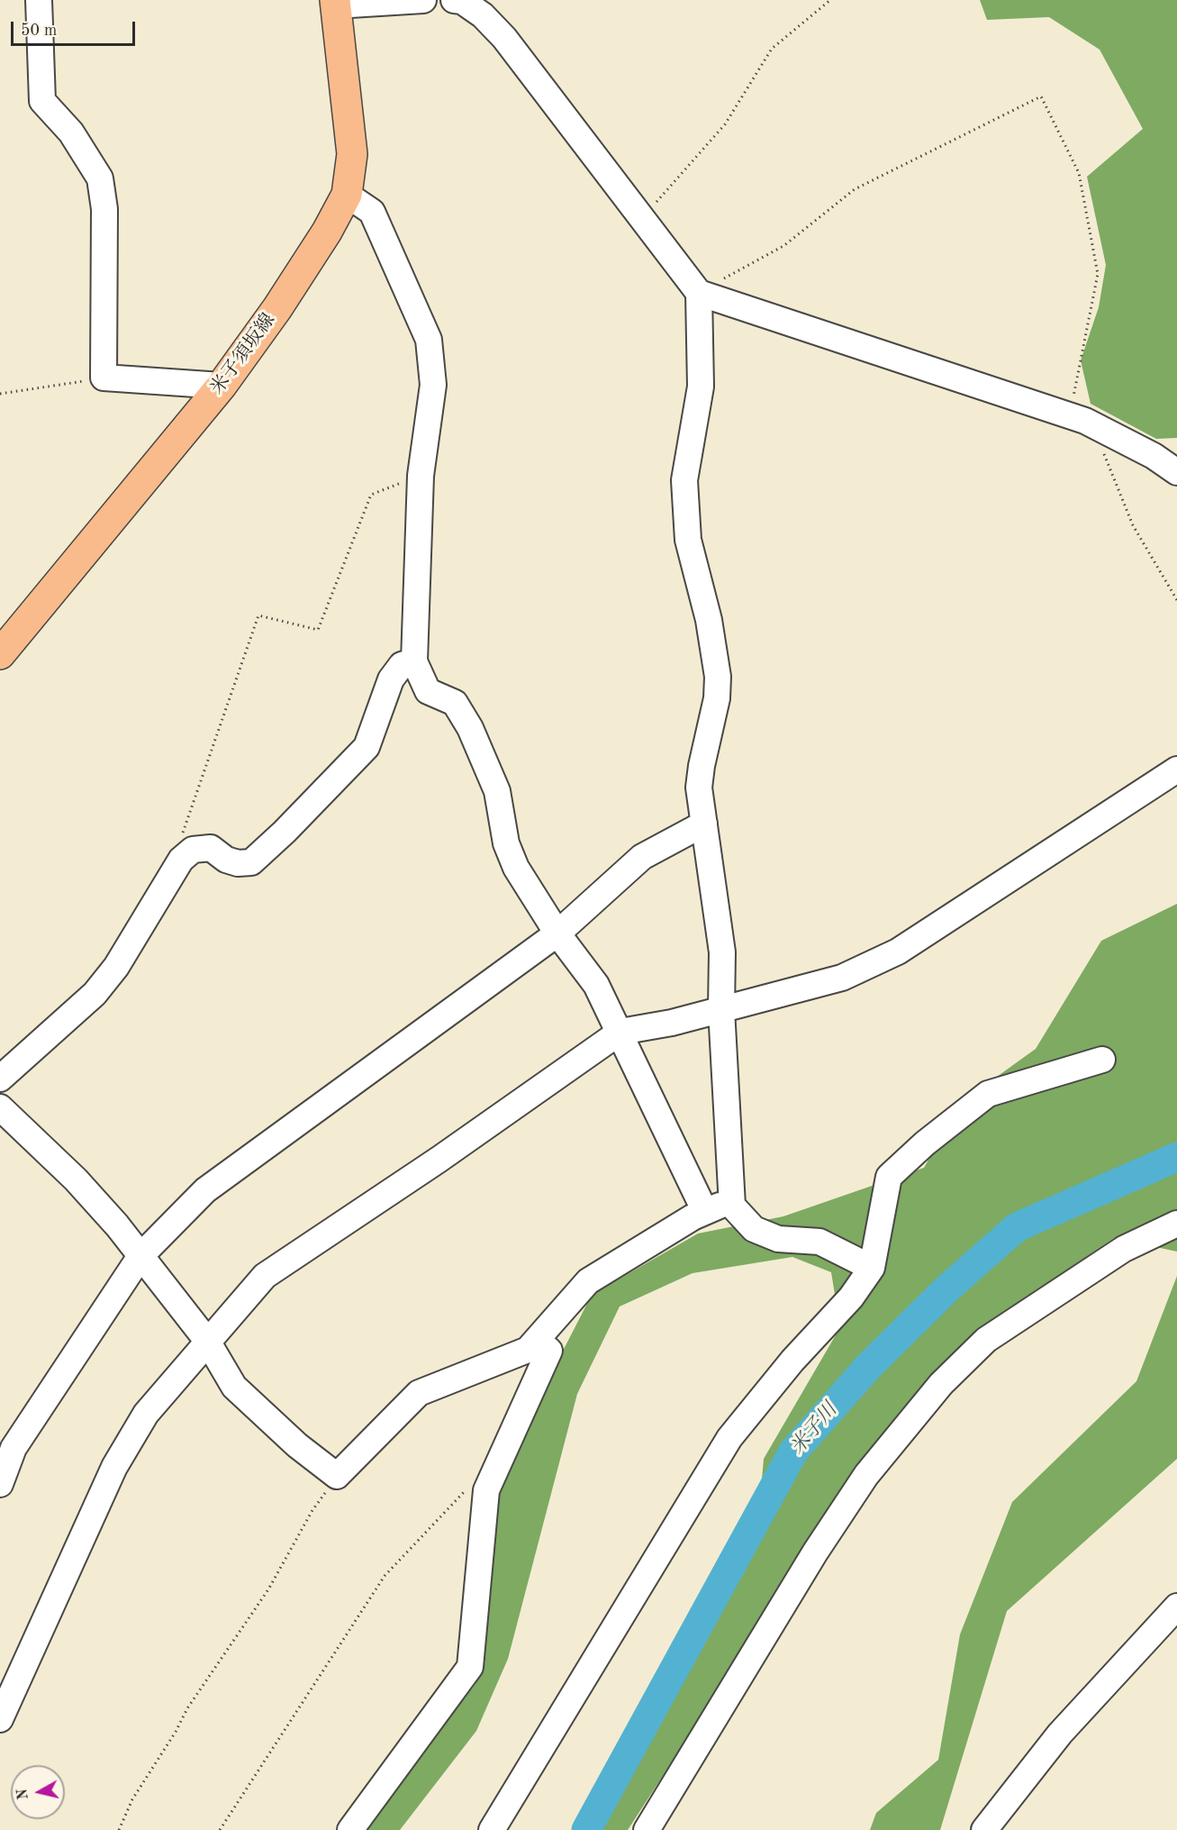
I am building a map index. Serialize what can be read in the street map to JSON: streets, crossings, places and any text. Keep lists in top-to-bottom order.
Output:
{
  "streets": {
    "main road": ["米子須坂線"]
  },
  "water": ["米子川"],
  "scale_bar": "50 m",
  "north": "left"
}
